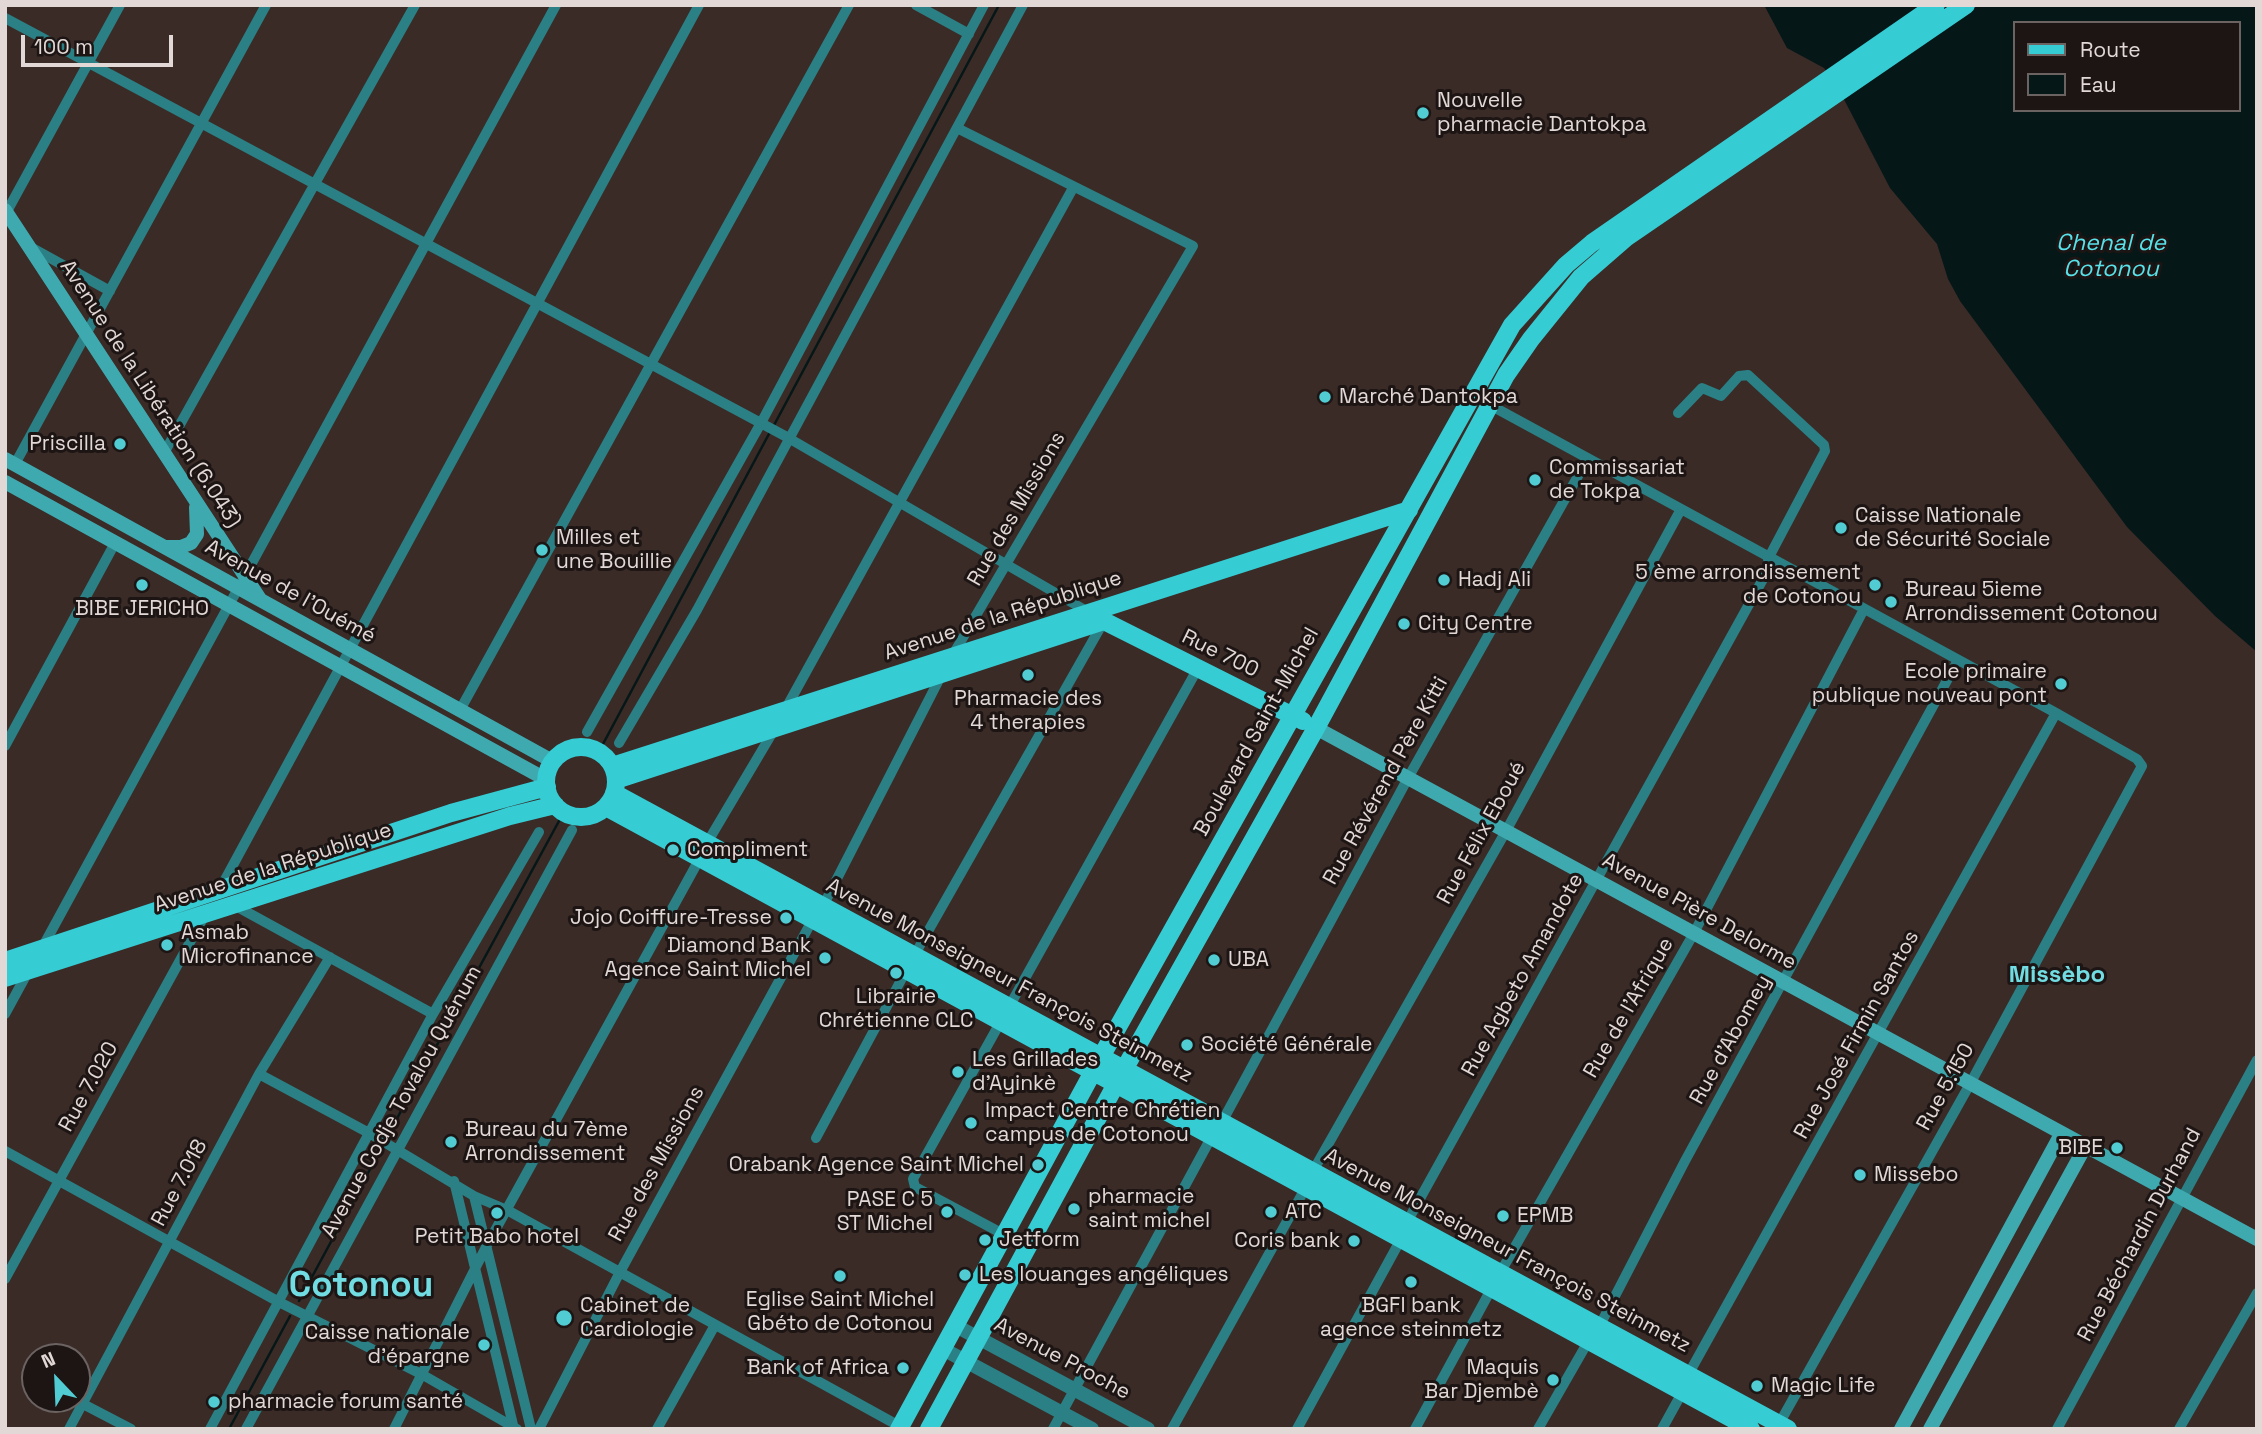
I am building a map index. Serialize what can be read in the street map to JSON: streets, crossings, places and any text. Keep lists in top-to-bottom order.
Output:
{
  "streets": {
    "main road": [
      "Avenue de la Libération (6.043)",
      "Avenue de l'Ouémé",
      "Avenue de la République",
      "Rue 700",
      "Boulevard Saint-Michel",
      "Avenue Pière Delorme",
      "Avenue Monseigneur François Steinmetz"
    ],
    "street": [
      "Rue des Missions",
      "Rue Révérend Père Kitti",
      "Rue Félix Eboué",
      "Rue Agbeto Amandote",
      "Rue de l'Afrique",
      "Rue José Firmin Santos",
      "Rue d'Abomey",
      "Rue 7.020",
      "Rue 5.150",
      "Avenue Codje Tovalou Quénum",
      "Rue 7.018",
      "Rue Béchardin Durhand",
      "Avenue Proche"
    ]
  },
  "crossings": [
    ["Avenue de la Libération (6.043)", "Avenue de l'Ouémé"],
    ["Rue des Missions", "Avenue de la République"],
    ["Rue des Missions", "Avenue Monseigneur François Steinmetz"],
    ["Avenue de l'Ouémé", "Avenue de la République"],
    ["Avenue de l'Ouémé", "Avenue Monseigneur François Steinmetz"],
    ["Avenue de la République", "Rue 700"],
    ["Avenue de la République", "Boulevard Saint-Michel"],
    ["Avenue de la République", "Avenue Monseigneur François Steinmetz"],
    ["Avenue de la République", "Rue 7.020"],
    ["Rue 700", "Boulevard Saint-Michel"],
    ["Rue 700", "Avenue Pière Delorme"],
    ["Boulevard Saint-Michel", "Avenue Monseigneur François Steinmetz"],
    ["Boulevard Saint-Michel", "Avenue Proche"],
    ["Rue Révérend Père Kitti", "Avenue Pière Delorme"],
    ["Rue Révérend Père Kitti", "Avenue Monseigneur François Steinmetz"],
    ["Rue Révérend Père Kitti", "Avenue Proche"],
    ["Rue Félix Eboué", "Avenue Pière Delorme"],
    ["Rue Félix Eboué", "Avenue Monseigneur François Steinmetz"],
    ["Avenue Pière Delorme", "Rue Agbeto Amandote"],
    ["Avenue Pière Delorme", "Rue de l'Afrique"],
    ["Avenue Pière Delorme", "Rue José Firmin Santos"],
    ["Avenue Pière Delorme", "Rue d'Abomey"],
    ["Avenue Pière Delorme", "Rue 5.150"],
    ["Avenue Pière Delorme", "Rue Béchardin Durhand"],
    ["Rue Agbeto Amandote", "Avenue Monseigneur François Steinmetz"],
    ["Avenue Monseigneur François Steinmetz", "Rue de l'Afrique"],
    ["Avenue Monseigneur François Steinmetz", "Rue José Firmin Santos"],
    ["Avenue Monseigneur François Steinmetz", "Rue d'Abomey"],
    ["Avenue Monseigneur François Steinmetz", "Rue 5.150"],
    ["Rue José Firmin Santos", "Rue 5.150"]
  ],
  "districts": ["Missèbo", "Cotonou"],
  "water": ["Chenal de Cotonou"],
  "places": [
    "Nouvelle pharmacie Dantokpa",
    "Marché Dantokpa",
    "Priscilla",
    "Commissariat de Tokpa",
    "Caisse Nationale de Sécurité Sociale",
    "Milles et une Bouillie",
    "Hadj Ali",
    "BIBE JERICHO",
    "5 ème arrondissement de Cotonou",
    "Bureau 5ieme Arrondissement Cotonou",
    "City Centre",
    "Pharmacie des 4 therapies",
    "Ecole primaire publique nouveau pont",
    "Compliment",
    "Jojo Coiffure-Tresse",
    "Asmab Microfinance",
    "Diamond Bank Agence Saint Michel",
    "UBA",
    "Librairie Chrétienne CLC",
    "Société Générale",
    "Les Grillades d'Ayinkè",
    "Impact Centre Chrétien campus de Cotonou",
    "Bureau du 7ème Arrondissement",
    "BIBE",
    "Orabank Agence Saint Michel",
    "Missebo",
    "pharmacie saint michel",
    "PASE C 5 ST Michel",
    "ATC",
    "Petit Babo hotel",
    "EPMB",
    "Jetform",
    "Coris bank",
    "Les louanges angéliques",
    "Eglise Saint Michel Gbéto de Cotonou",
    "BGFI bank agence steinmetz",
    "Cabinet de Cardiologie",
    "Caisse nationale d'épargne",
    "Bank of Africa",
    "Maquis Bar Djembè",
    "Magic Life",
    "pharmacie forum santé"
  ],
  "legend": ["Route", "Eau"],
  "scale_bar": "100 m",
  "north": "top left"
}
